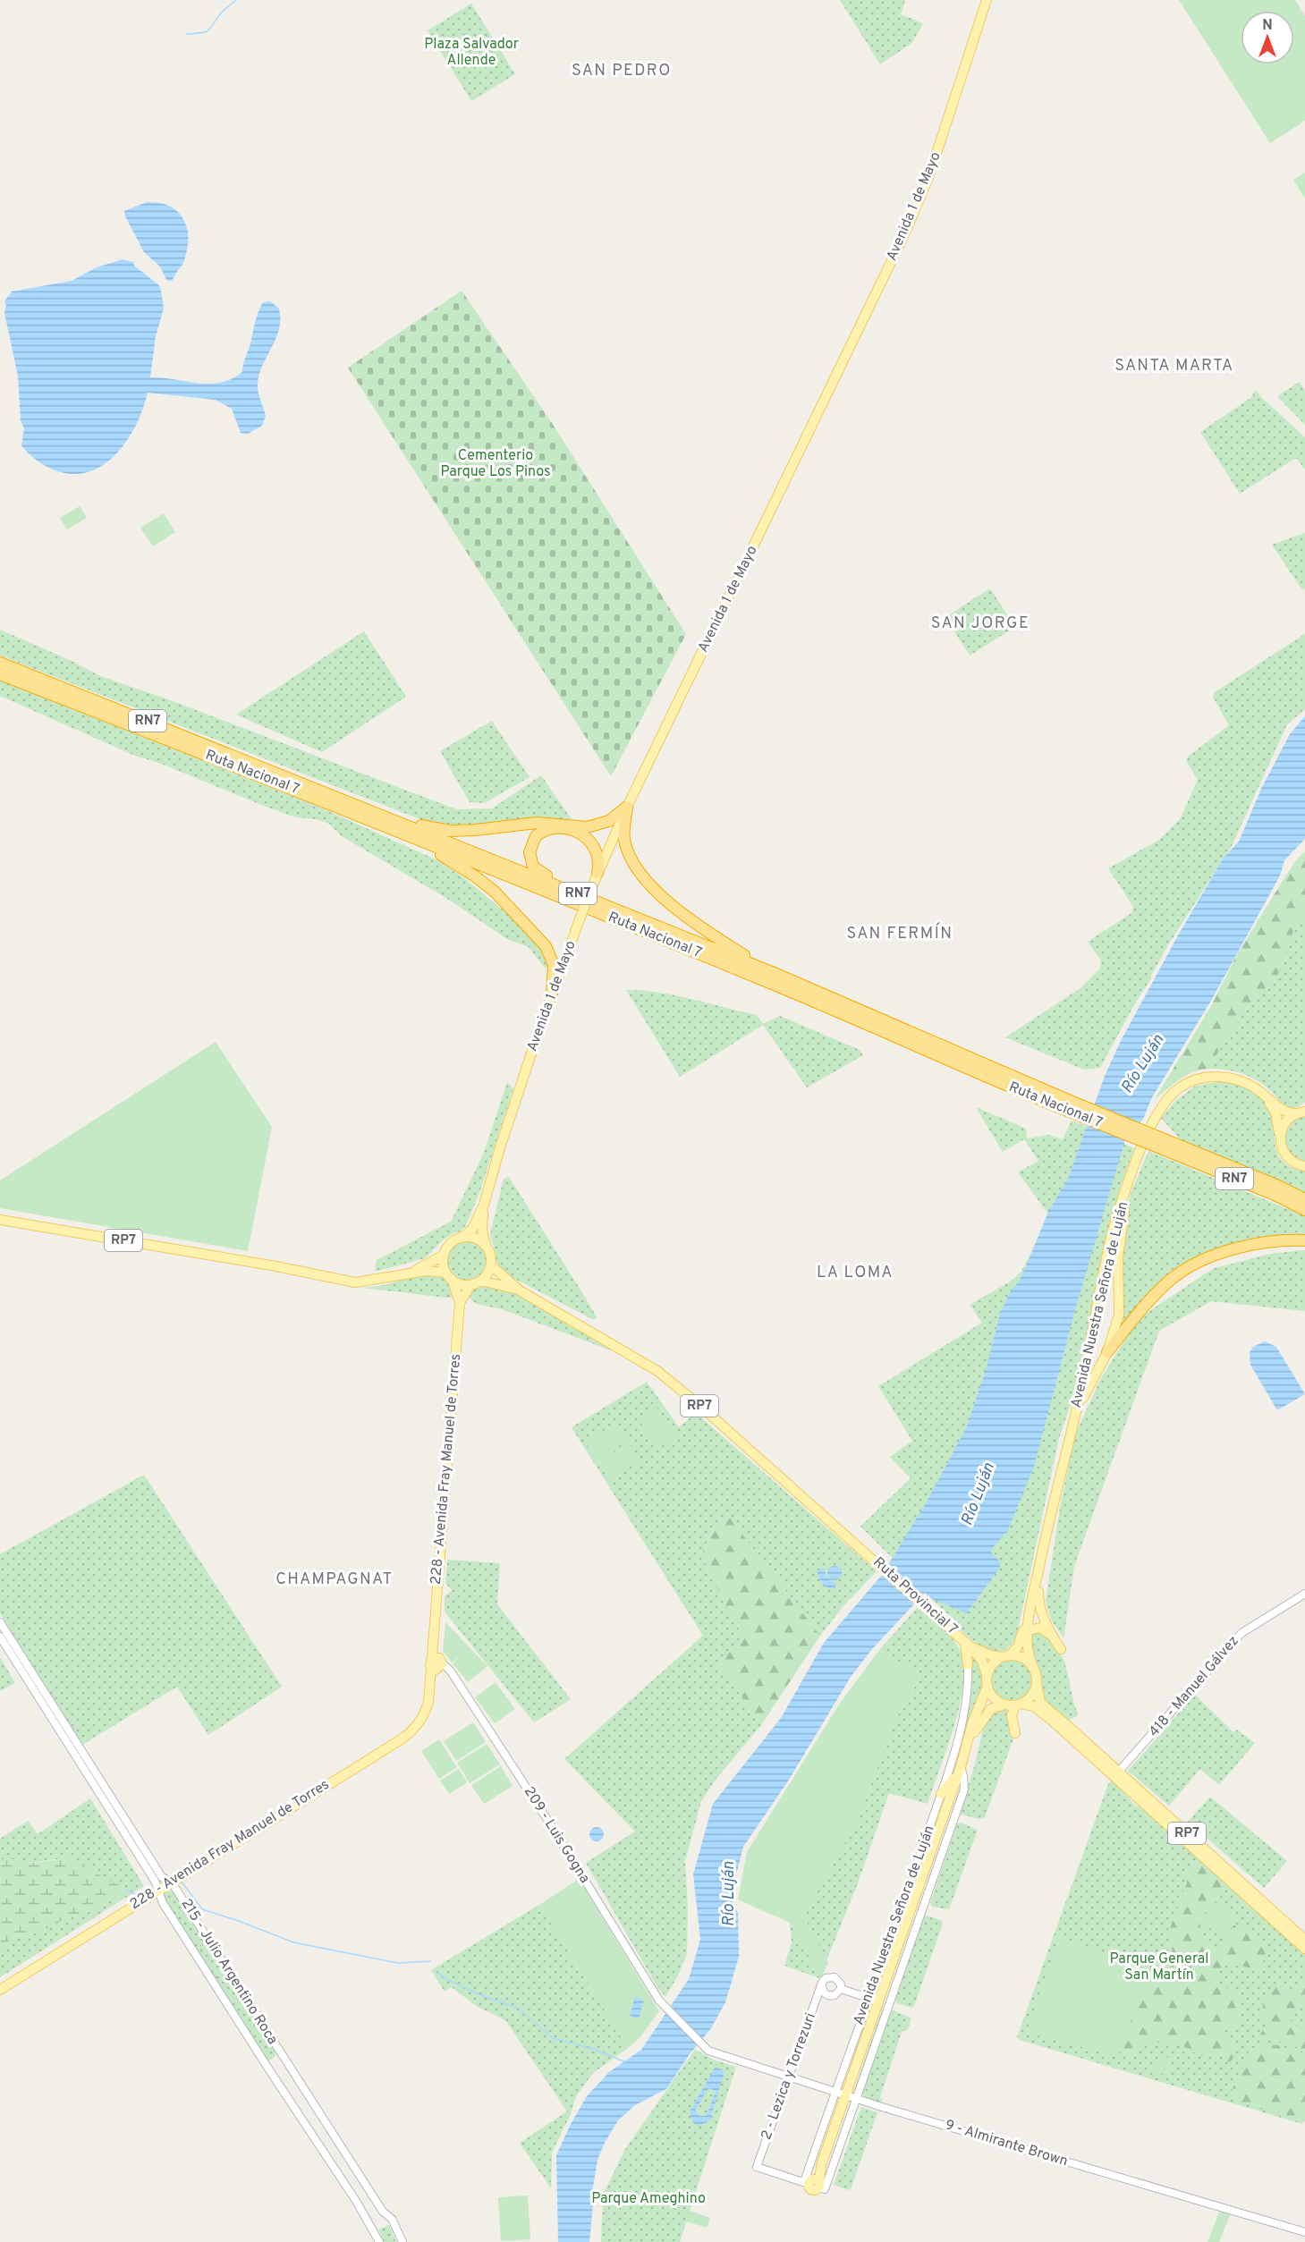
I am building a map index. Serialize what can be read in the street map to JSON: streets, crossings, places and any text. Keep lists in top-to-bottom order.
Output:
{
  "streets": {
    "highway": ["RN7", "Ruta Nacional 7"],
    "main road": [
      "Avenida 1 de Mayo",
      "RP7",
      "Avenida Nuestra Señora de Luján",
      "228 - Avenida Fray Manuel de Torres",
      "Ruta Provincial 7"
    ],
    "street": [
      "418 - Manuel Gálvez",
      "209 - Luis Gogna",
      "215 - Julio Argentino Roca",
      "2 - Lezica y Torrezuri",
      "9 - Almirante Brown"
    ]
  },
  "crossings": [
    ["Avenida 1 de Mayo", "RP7"],
    ["Avenida 1 de Mayo", "228 - Avenida Fray Manuel de Torres"],
    ["RP7", "Avenida Nuestra Señora de Luján"],
    ["RP7", "228 - Avenida Fray Manuel de Torres"],
    ["RP7", "Ruta Provincial 7"],
    ["RP7", "418 - Manuel Gálvez"],
    ["Avenida Nuestra Señora de Luján", "Ruta Provincial 7"],
    ["Avenida Nuestra Señora de Luján", "2 - Lezica y Torrezuri"],
    ["Avenida Nuestra Señora de Luján", "9 - Almirante Brown"],
    ["228 - Avenida Fray Manuel de Torres", "209 - Luis Gogna"],
    ["228 - Avenida Fray Manuel de Torres", "215 - Julio Argentino Roca"],
    ["209 - Luis Gogna", "9 - Almirante Brown"],
    ["2 - Lezica y Torrezuri", "9 - Almirante Brown"]
  ],
  "districts": [
    "SAN PEDRO",
    "SANTA MARTA",
    "SAN JORGE",
    "SAN FERMÍN",
    "LA LOMA",
    "CHAMPAGNAT"
  ],
  "water": ["Río Luján"],
  "parks": [
    "Plaza Salvador Allende",
    "Cementerio Parque Los Pinos",
    "Parque General San Martín",
    "Parque Ameghino"
  ],
  "north": "top"
}
